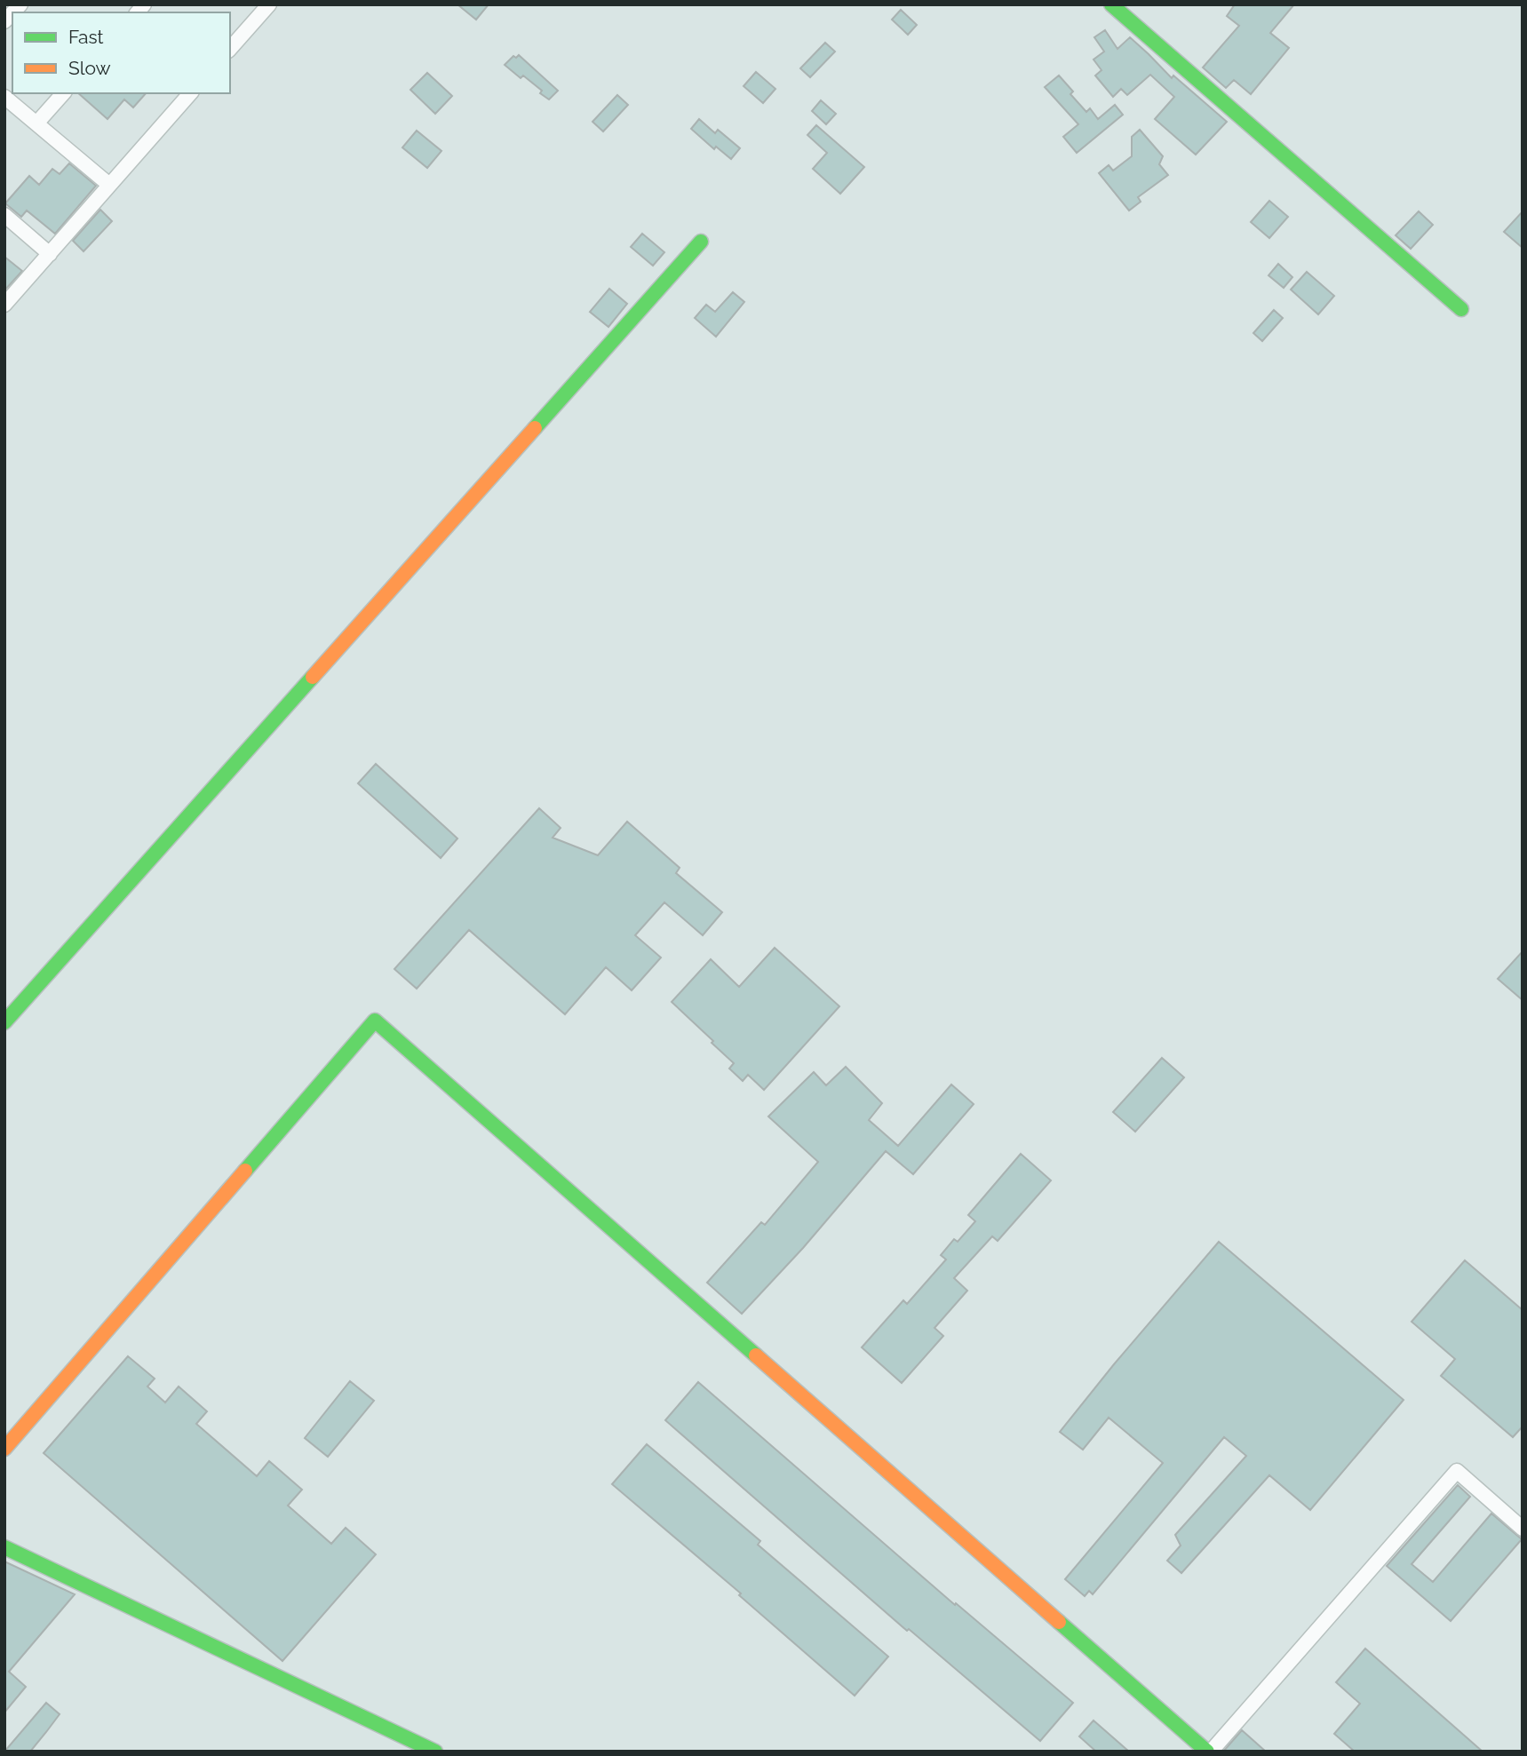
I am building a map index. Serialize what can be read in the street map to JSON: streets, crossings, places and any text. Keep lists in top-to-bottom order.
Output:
{
  "legend": ["Fast", "Slow"]
}
